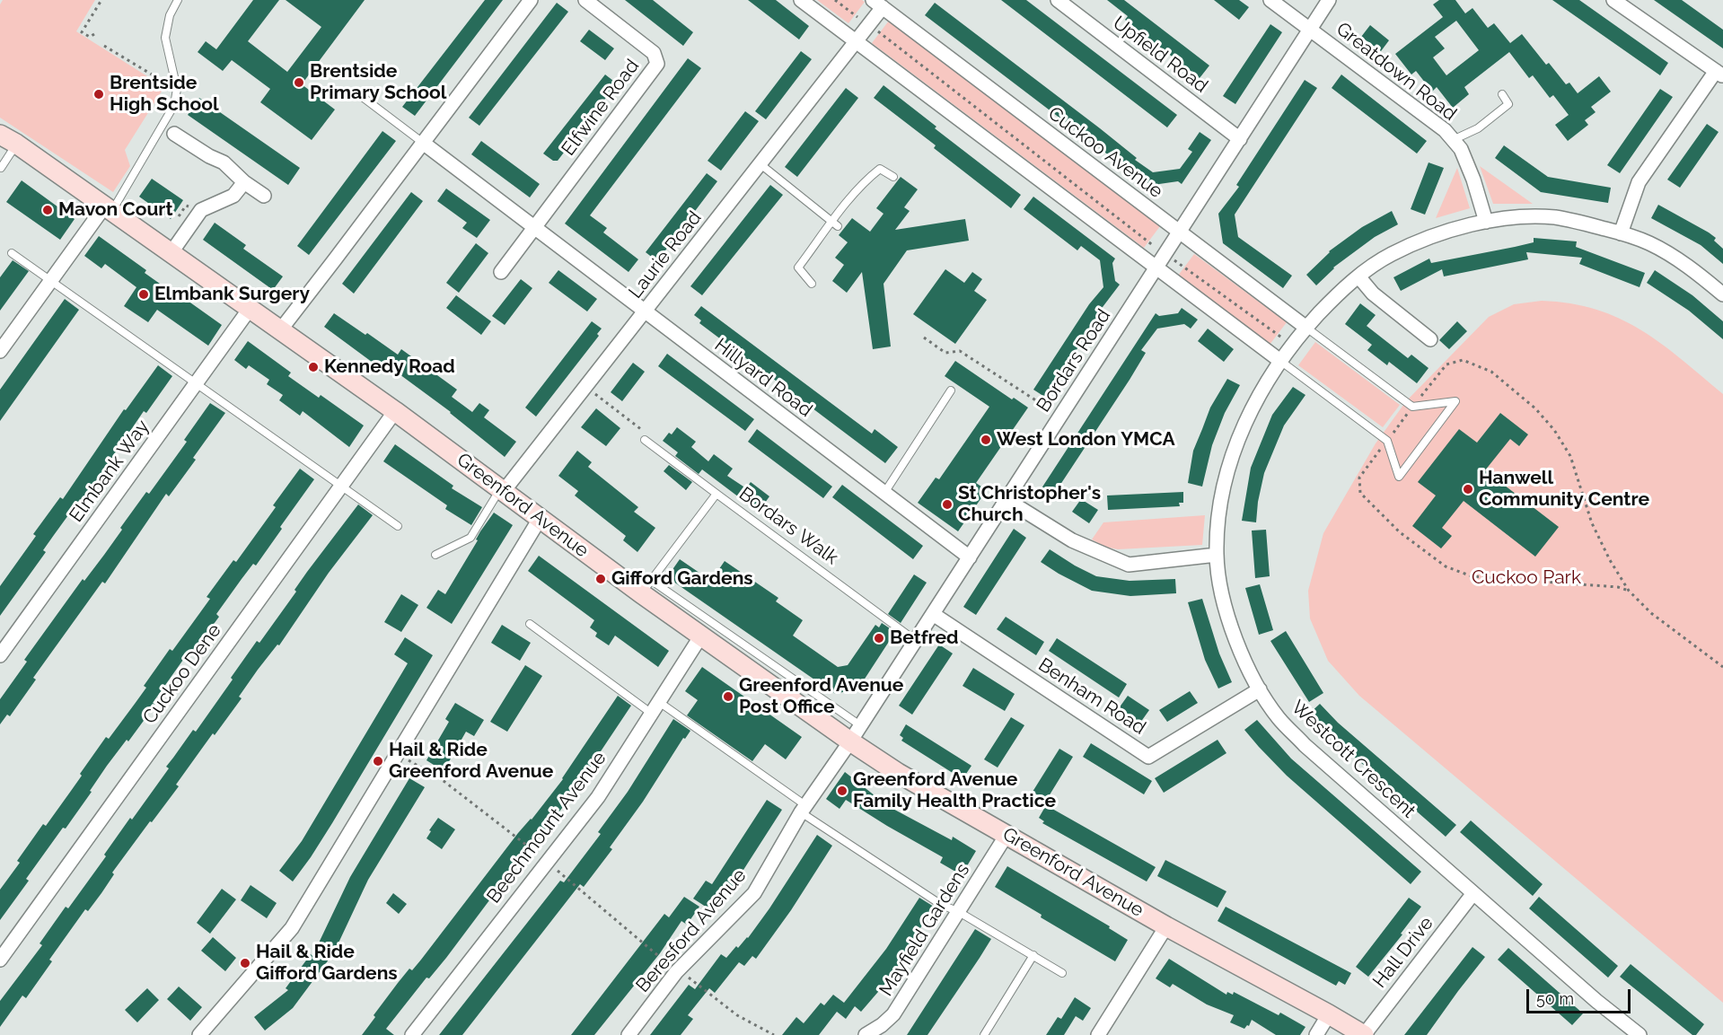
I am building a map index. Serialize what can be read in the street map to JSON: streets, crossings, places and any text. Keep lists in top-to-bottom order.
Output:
{
  "streets": {
    "street": [
      "Upfield Road",
      "Greatdown Road",
      "Elfwine Road",
      "Cuckoo Avenue",
      "Laurie Road",
      "Bordars Road",
      "Hillyard Road",
      "Elmbank Way",
      "Greenford Avenue",
      "Cuckoo Dene",
      "Benham Road",
      "Westcott Crescent",
      "Beechmount Avenue",
      "Mayfield Gardens",
      "Beresford Avenue",
      "Hall Drive"
    ],
    "lane": ["Bordars Walk"]
  },
  "crossings": [
    ["Upfield Road", "Bordars Road"],
    ["Greatdown Road", "Bordars Road"],
    ["Greatdown Road", "Westcott Crescent"],
    ["Elfwine Road", "Hillyard Road"],
    ["Cuckoo Avenue", "Laurie Road"],
    ["Cuckoo Avenue", "Bordars Road"],
    ["Cuckoo Avenue", "Westcott Crescent"],
    ["Laurie Road", "Hillyard Road"],
    ["Laurie Road", "Greenford Avenue"],
    ["Bordars Road", "Hillyard Road"],
    ["Bordars Road", "Greenford Avenue"],
    ["Bordars Road", "Bordars Walk"],
    ["Bordars Road", "Benham Road"],
    ["Bordars Road", "Beresford Avenue"],
    ["Elmbank Way", "Greenford Avenue"],
    ["Greenford Avenue", "Bordars Walk"],
    ["Greenford Avenue", "Cuckoo Dene"],
    ["Greenford Avenue", "Beechmount Avenue"],
    ["Greenford Avenue", "Mayfield Gardens"],
    ["Greenford Avenue", "Beresford Avenue"],
    ["Greenford Avenue", "Hall Drive"],
    ["Benham Road", "Westcott Crescent"],
    ["Westcott Crescent", "Hall Drive"]
  ],
  "parks": ["Cuckoo Park"],
  "places": [
    "Brentside Primary School",
    "Brentside High School",
    "Mavon Court",
    "Elmbank Surgery",
    "Kennedy Road",
    "West London YMCA",
    "Hanwell Community Centre",
    "St Christopher's Church",
    "Gifford Gardens",
    "Betfred",
    "Greenford Avenue Post Office",
    "Hail & Ride Greenford Avenue",
    "Greenford Avenue Family Health Practice",
    "Hail & Ride Gifford Gardens"
  ],
  "scale_bar": "50 m"
}
